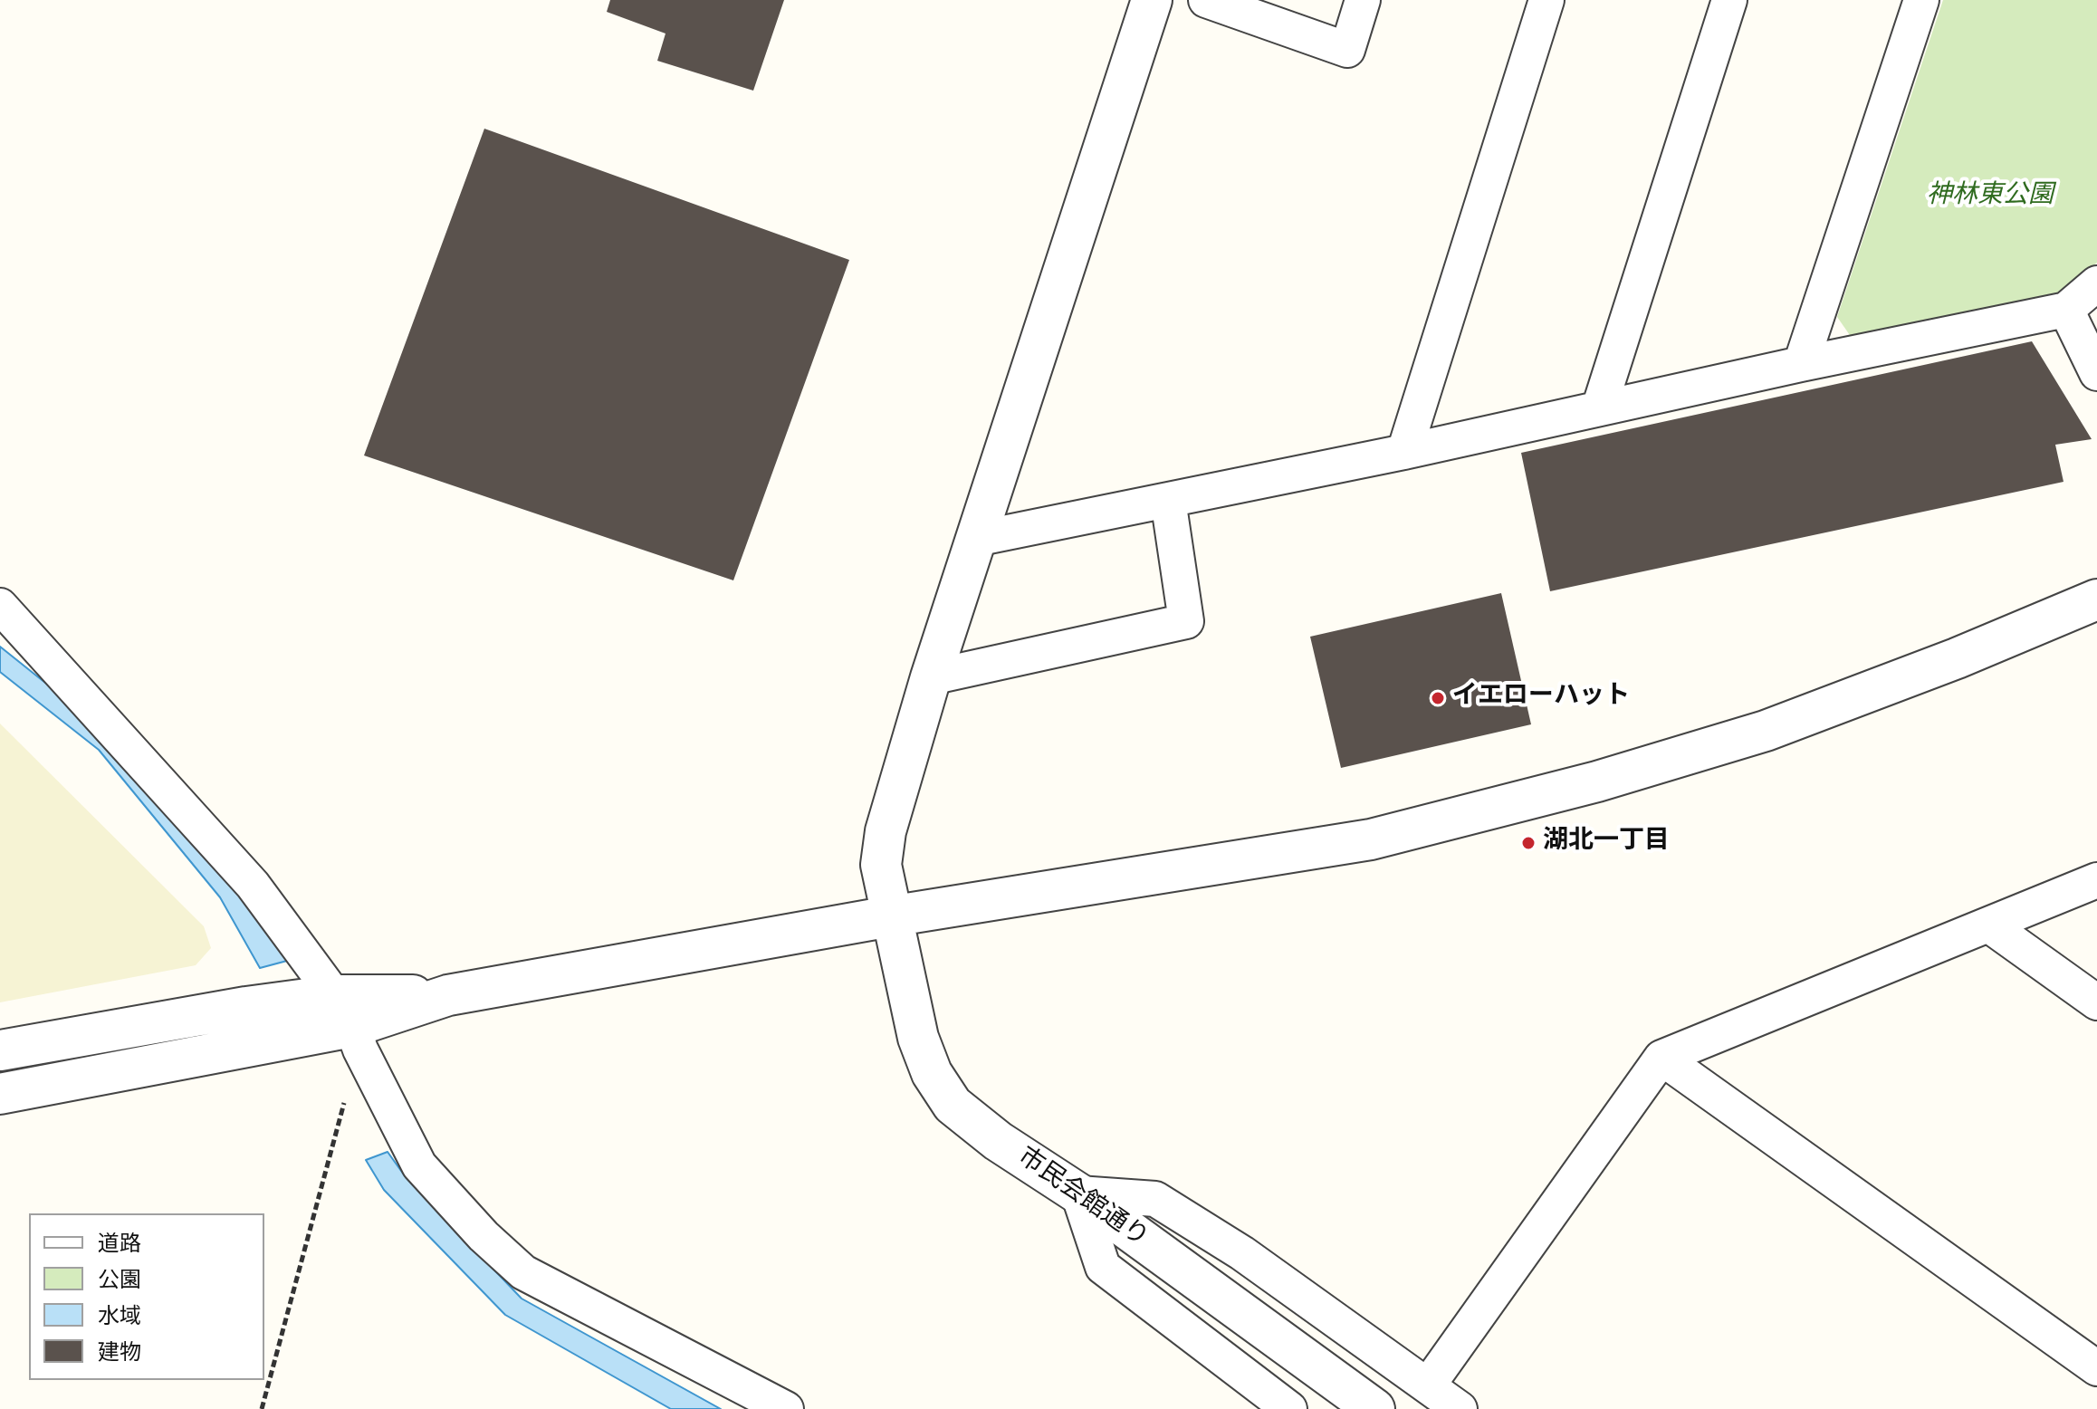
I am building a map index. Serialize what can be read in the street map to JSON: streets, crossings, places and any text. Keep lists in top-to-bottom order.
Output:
{
  "streets": {
    "street": ["市民会館通り"]
  },
  "parks": ["神林東公園"],
  "places": ["イエローハット", "湖北一丁目"],
  "legend": [
    "道路",
    "公園",
    "水域",
    "建物"
  ]
}
